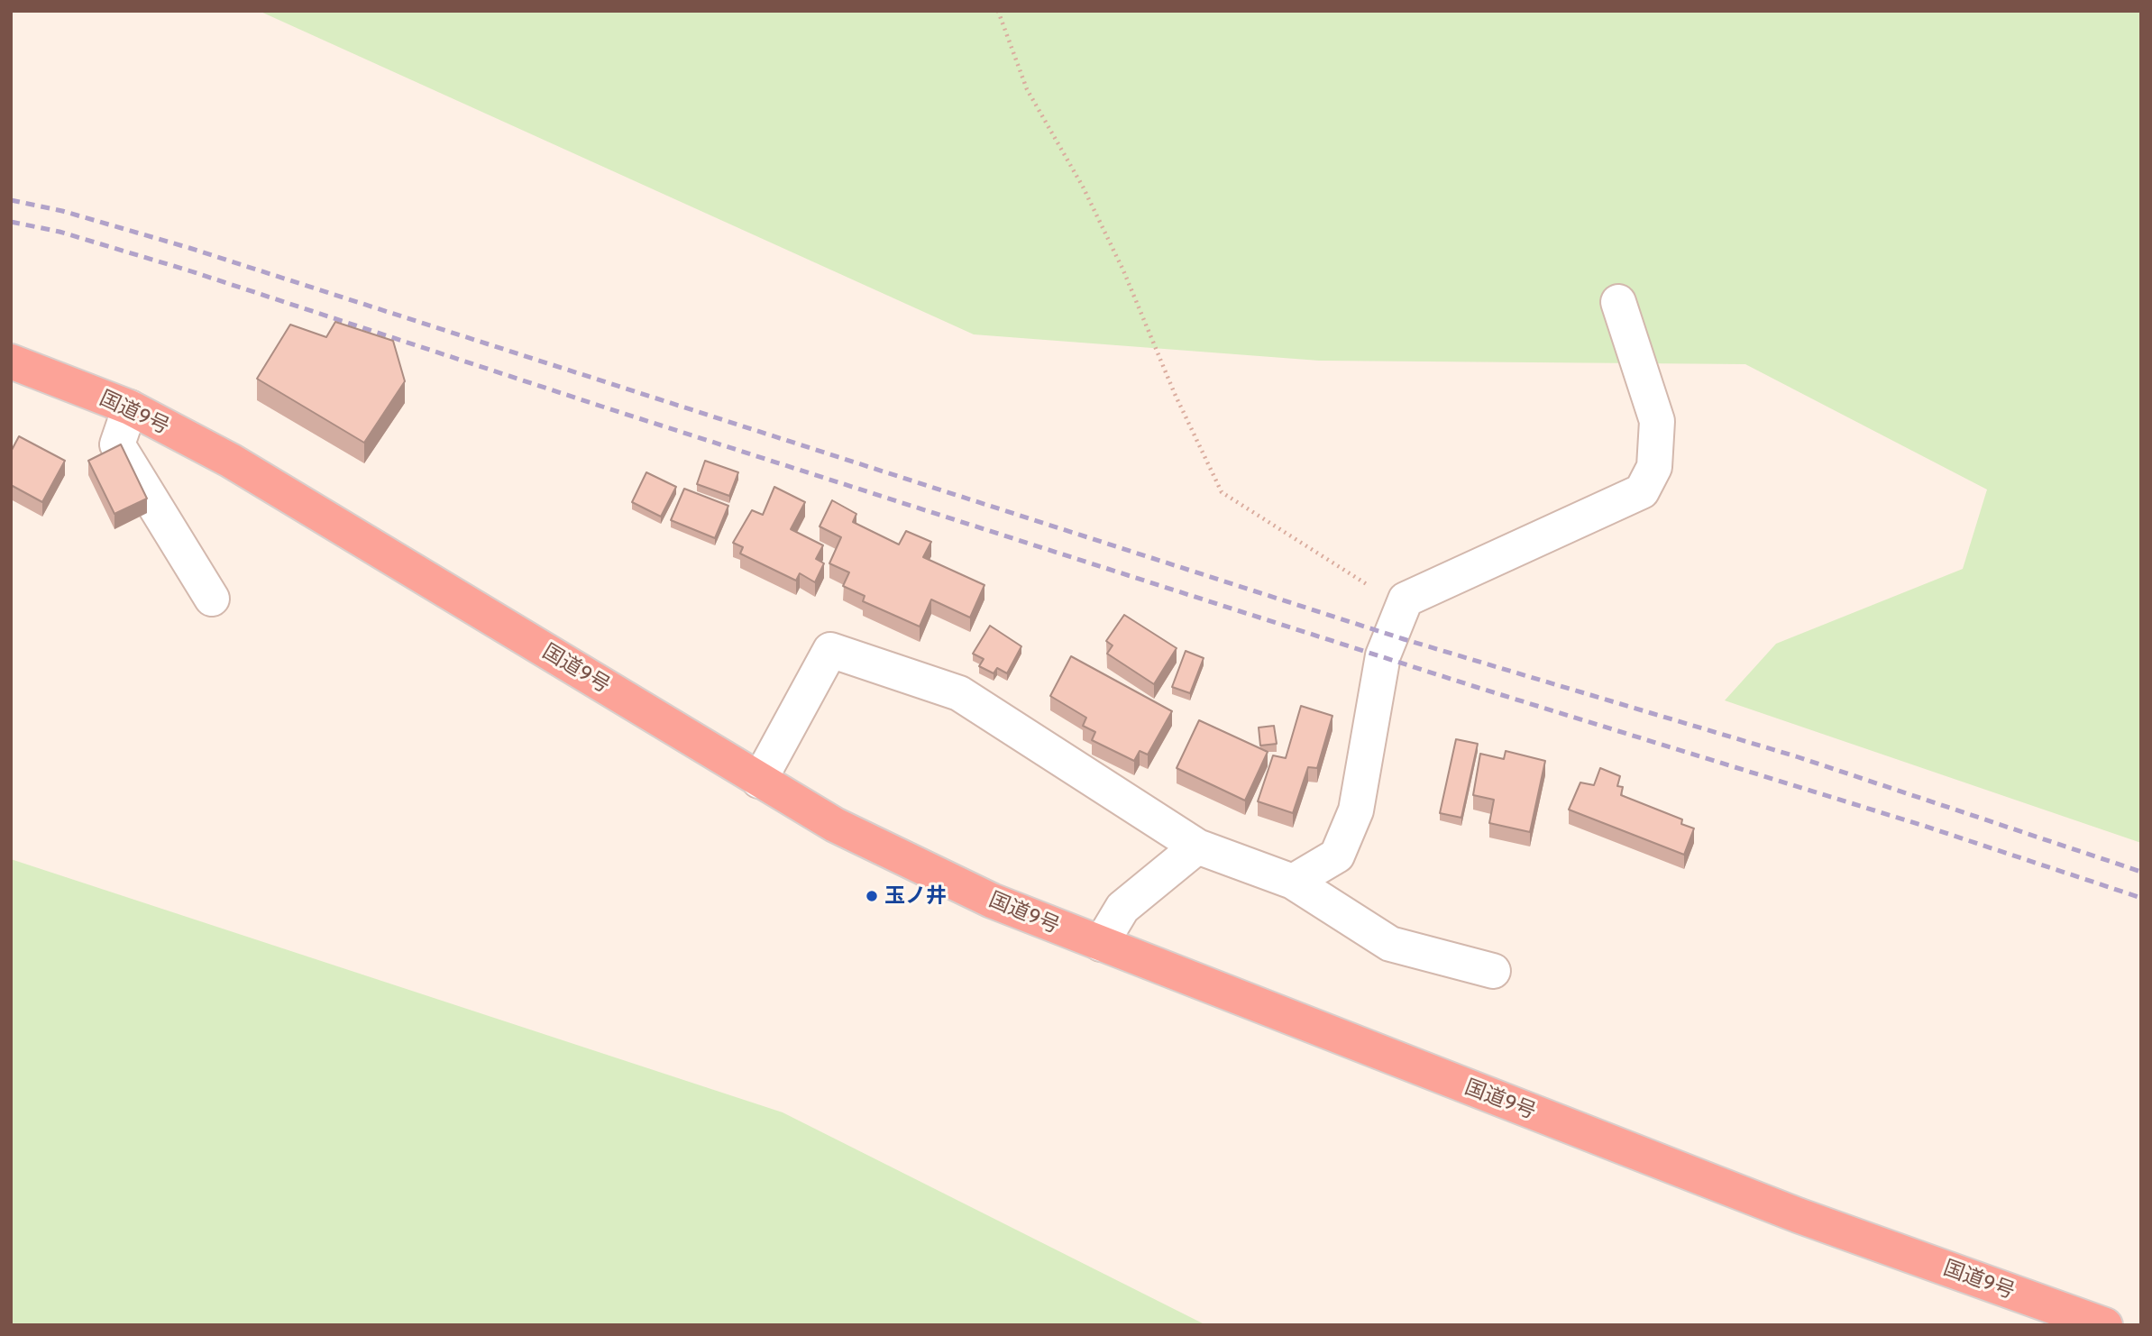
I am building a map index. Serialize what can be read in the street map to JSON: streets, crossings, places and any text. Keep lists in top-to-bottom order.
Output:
{
  "streets": {
    "highway": ["国道9号"]
  },
  "places": ["玉ノ井"]
}
